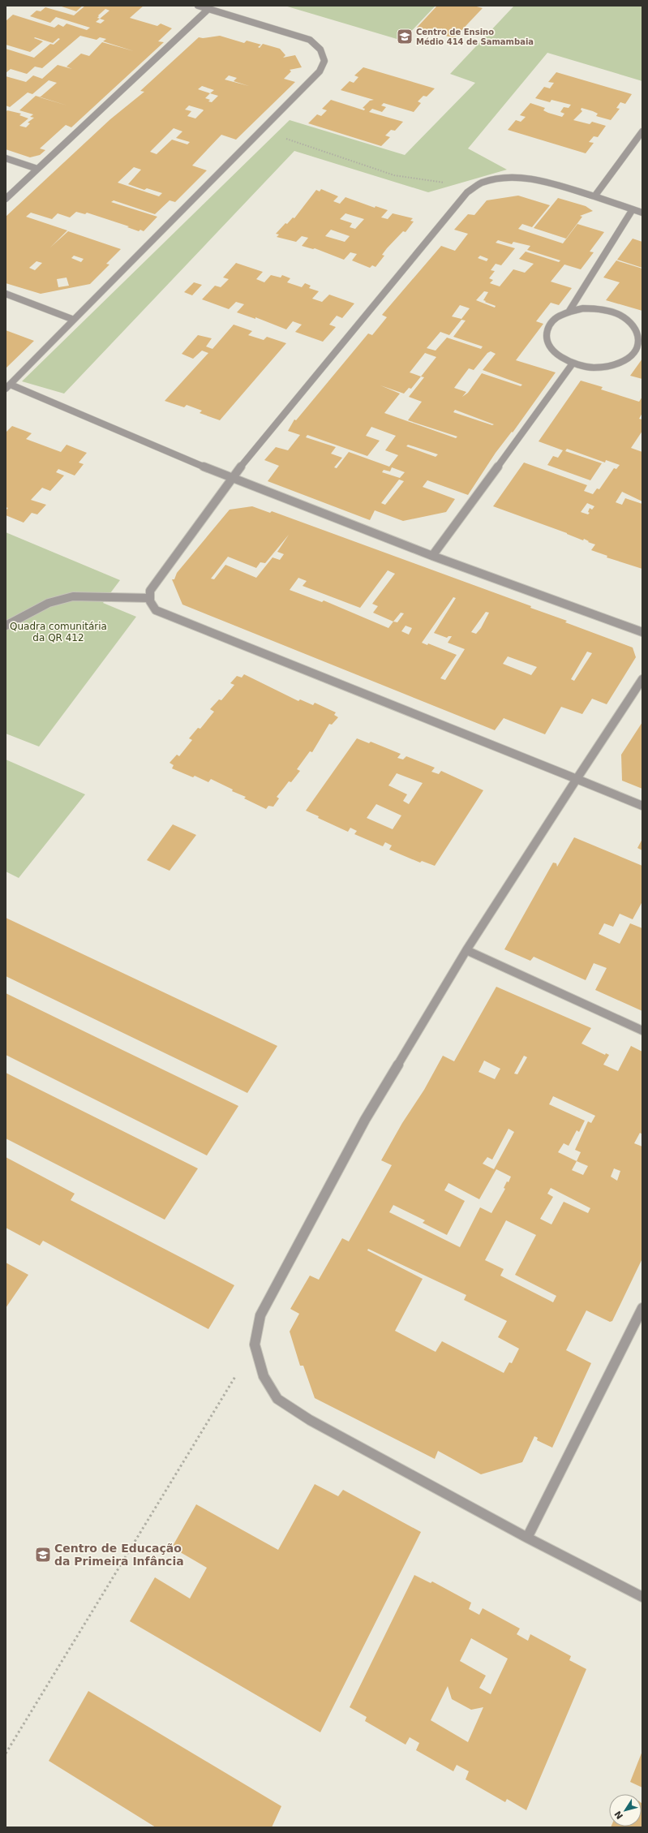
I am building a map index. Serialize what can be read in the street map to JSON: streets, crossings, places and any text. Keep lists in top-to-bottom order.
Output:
{
  "parks": ["Quadra comunitária da QR 412"],
  "places": {
    "school or university": ["Centro de Ensino Médio 414 de Samambaia", "Centro de Educação da Primeira Infância"]
  },
  "north": "bottom left"
}
